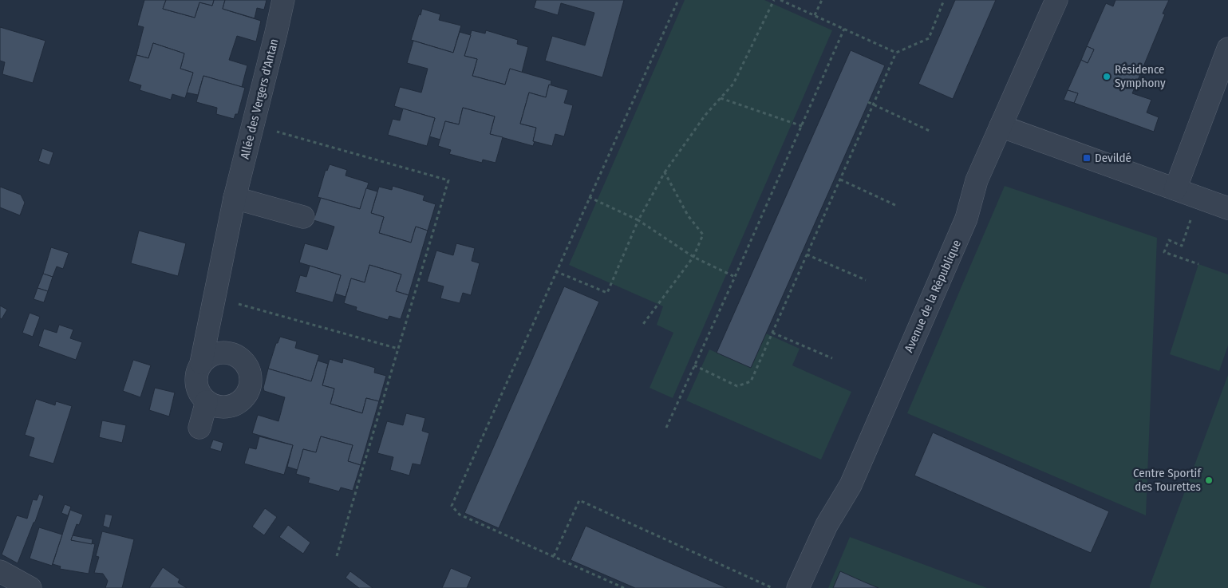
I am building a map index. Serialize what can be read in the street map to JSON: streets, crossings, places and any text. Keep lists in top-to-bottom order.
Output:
{
  "streets": {
    "street": ["Allée des Vergers d'Antan", "Avenue de la République"]
  },
  "places": {
    "other": ["Résidence Symphony", "Centre Sportif des Tourettes"],
    "transit": ["Devildé"]
  }
}
